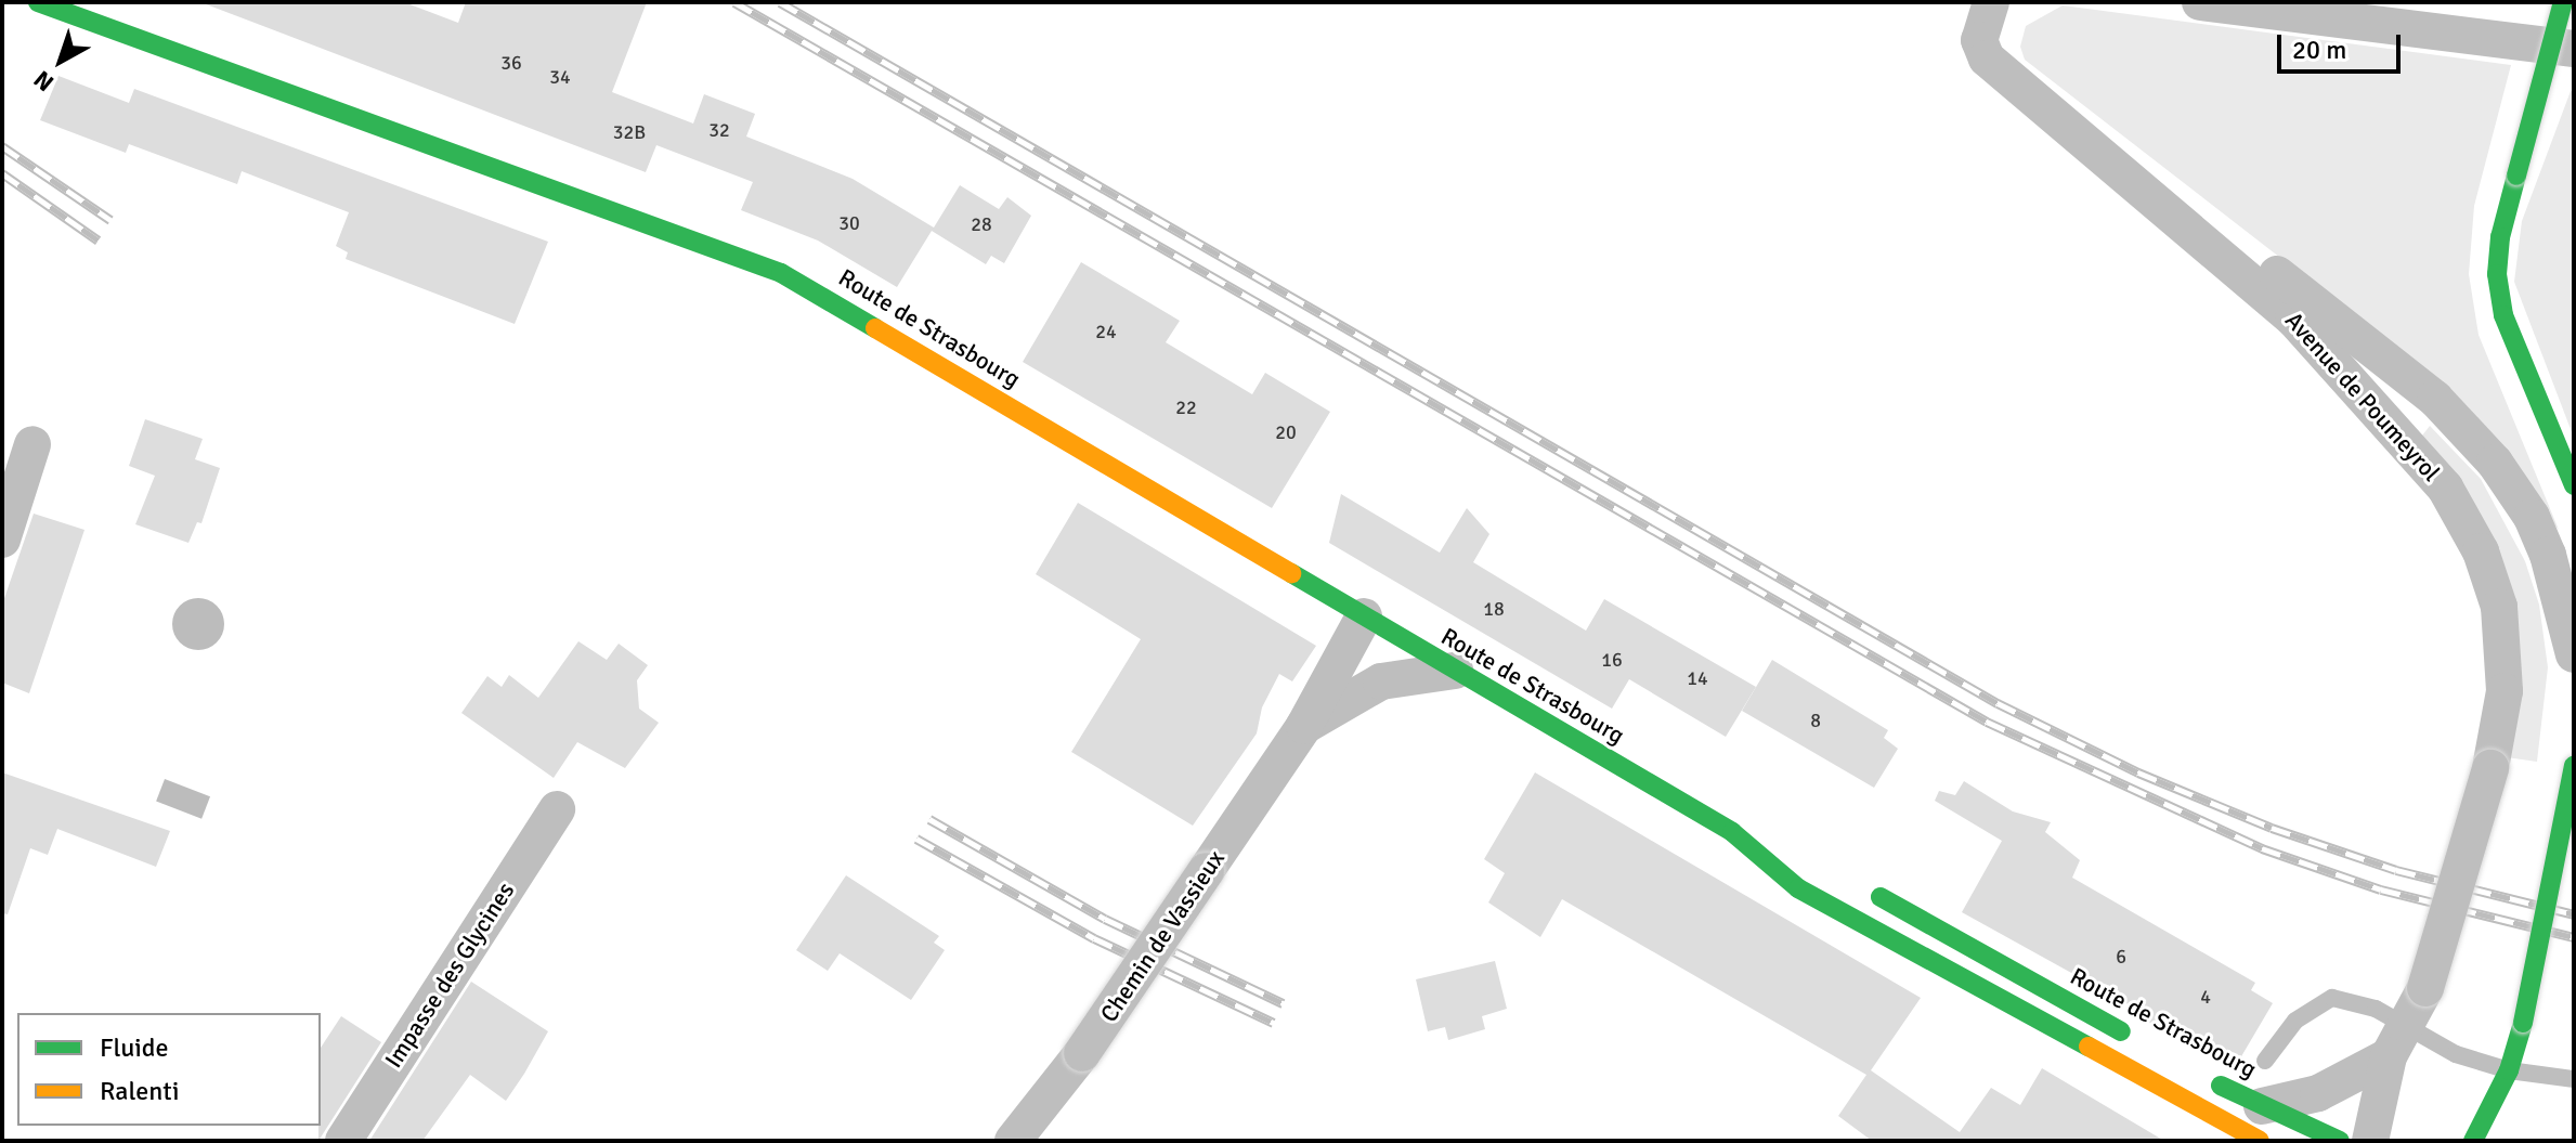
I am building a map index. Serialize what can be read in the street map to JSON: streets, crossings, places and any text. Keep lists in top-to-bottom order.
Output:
{
  "streets": {
    "main road": ["Route de Strasbourg"],
    "street": ["Avenue de Poumeyrol", "Chemin de Vassieux", "Impasse des Glycines"]
  },
  "crossings": [
    ["Route de Strasbourg", "Chemin de Vassieux"]
  ],
  "house_numbers": [
    "36",
    "34",
    "32",
    "32B",
    "30",
    "28",
    "24",
    "22",
    "20",
    "18",
    "16",
    "14",
    "8",
    "6",
    "4"
  ],
  "legend": ["Fluide", "Ralenti"],
  "scale_bar": "20 m",
  "north": "bottom left"
}
